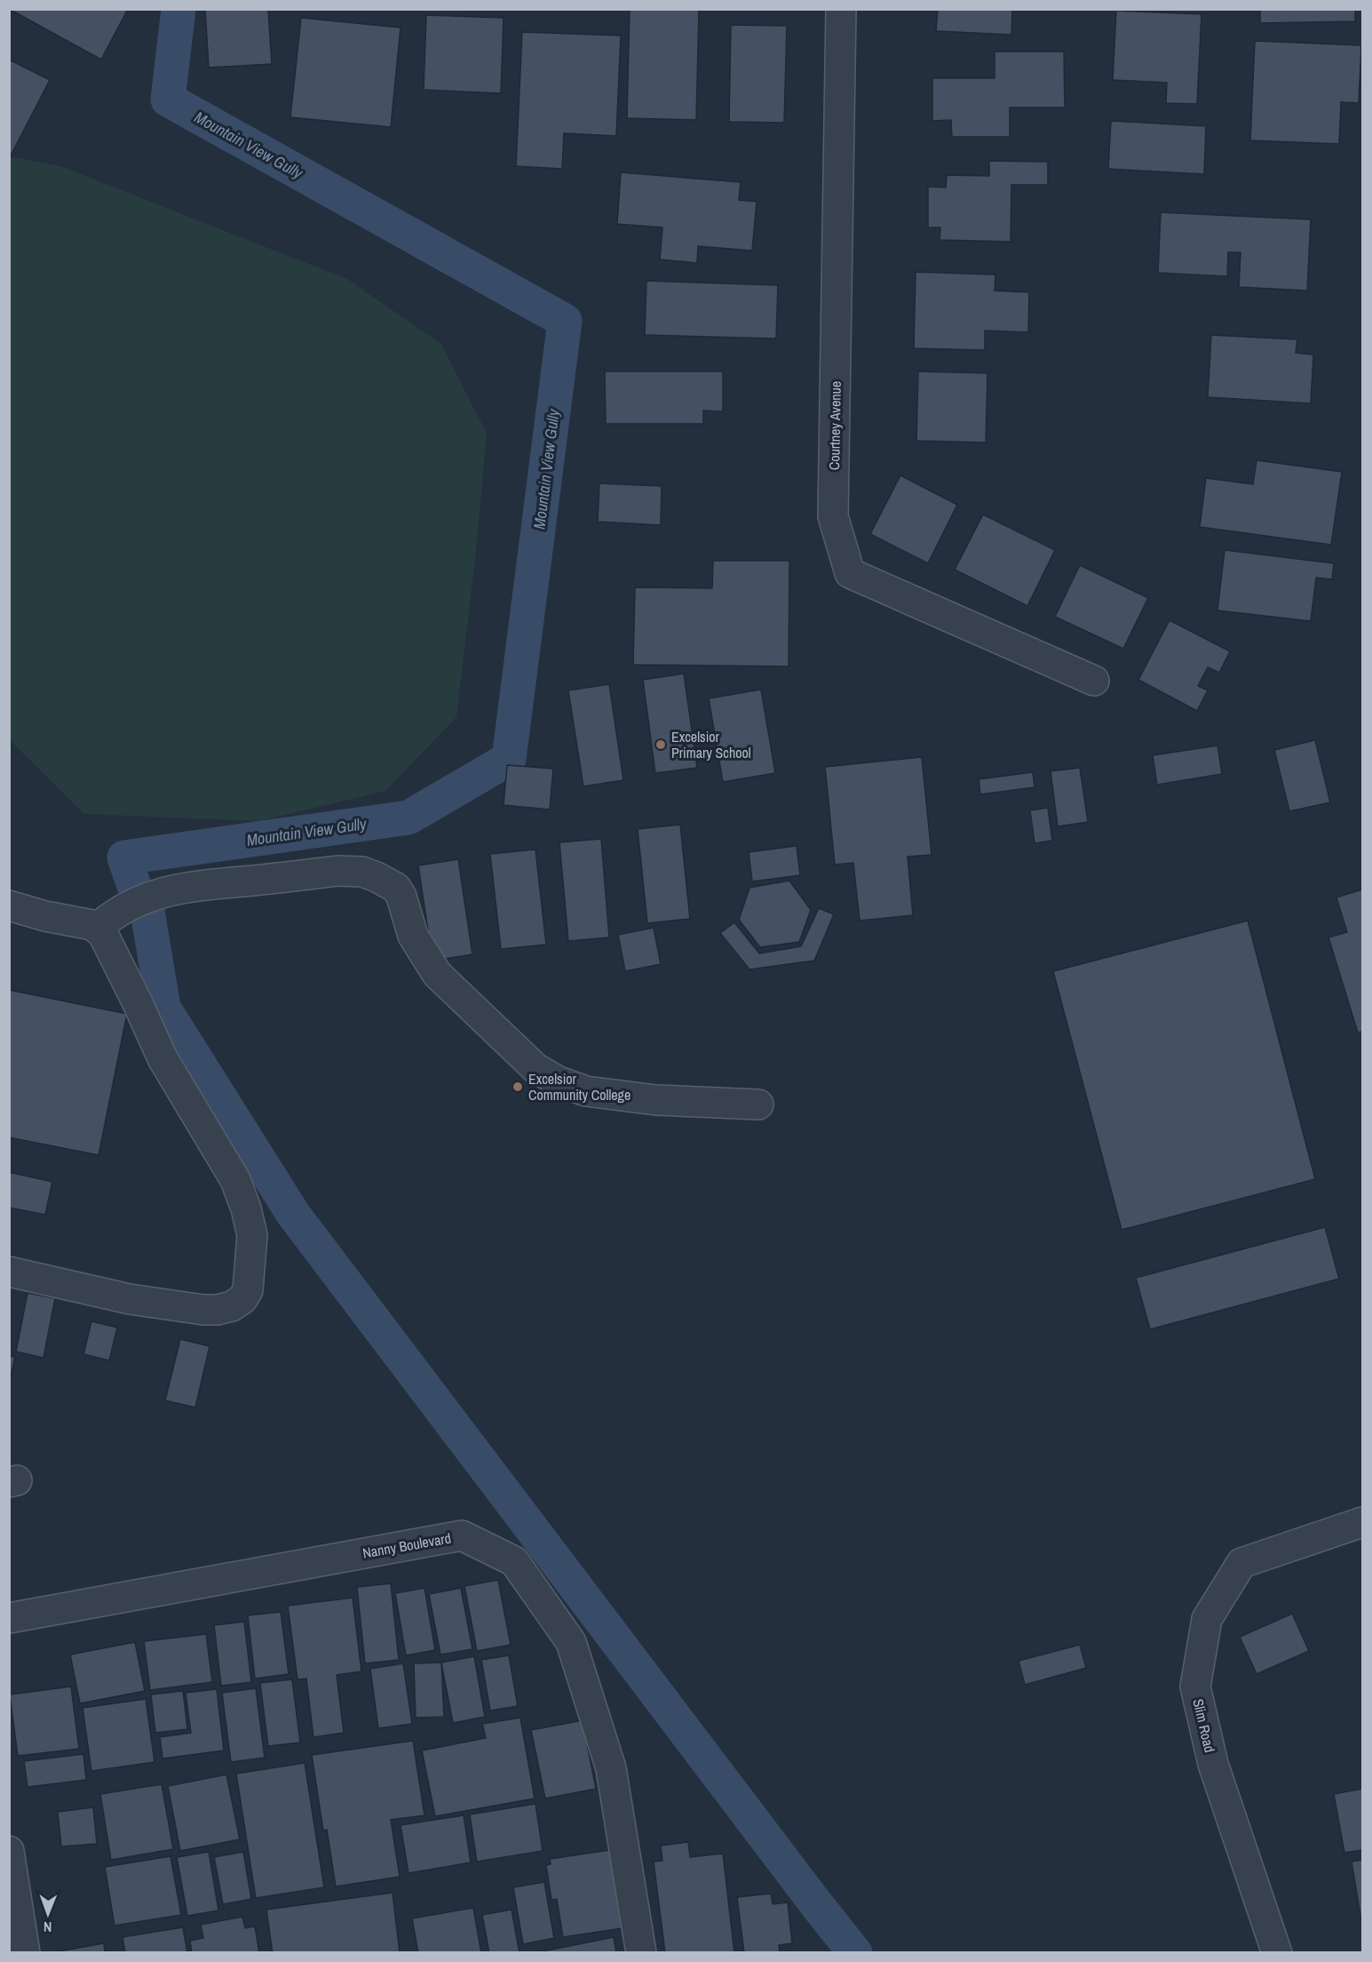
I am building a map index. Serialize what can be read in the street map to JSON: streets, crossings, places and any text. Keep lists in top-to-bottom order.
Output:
{
  "streets": {
    "street": ["Courtney Avenue", "Nanny Boulevard", "Slim Road"]
  },
  "water": ["Mountain View Gully"],
  "places": ["Excelsior Primary School", "Excelsior Community College"],
  "north": "bottom"
}
